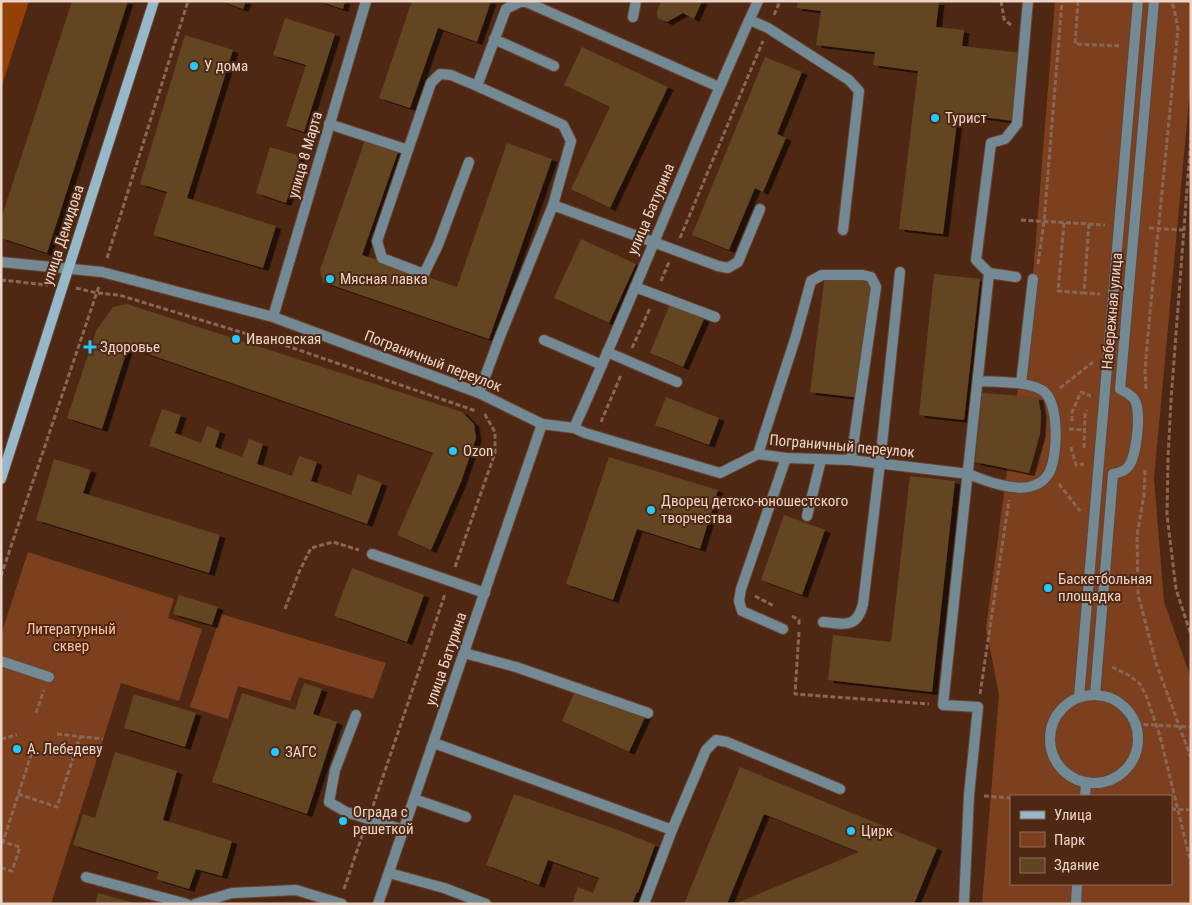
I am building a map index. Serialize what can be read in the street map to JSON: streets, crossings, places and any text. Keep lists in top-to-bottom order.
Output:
{
  "streets": {
    "street": [
      "улица 8 Марта",
      "улица Батурина",
      "улица Демидова",
      "Набережная улица",
      "Пограничный переулок"
    ]
  },
  "crossings": [
    ["улица 8 Марта", "Пограничный переулок"],
    ["улица Батурина", "Пограничный переулок"],
    ["улица Демидова", "Пограничный переулок"]
  ],
  "parks": ["Литературный сквер"],
  "places": {
    "other": [
      "У дома",
      "Турист",
      "Мясная лавка",
      "Ивановская",
      "Ozon",
      "Дворец детско-юношестского творчества",
      "Баскетбольная площадка",
      "А. Лебедеву",
      "ЗАГС",
      "Ограда с решеткой",
      "Цирк"
    ],
    "health": ["Здоровье"]
  },
  "legend": ["Улица", "Парк", "Здание"]
}
